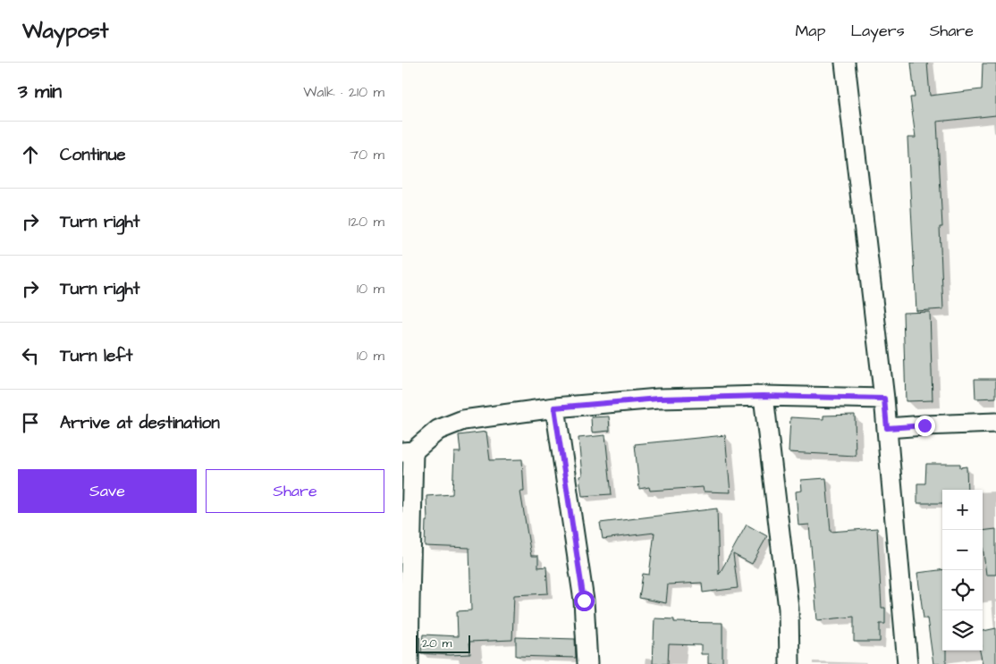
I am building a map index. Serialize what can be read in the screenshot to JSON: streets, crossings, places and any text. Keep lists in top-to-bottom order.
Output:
{
  "scale_bar": "20 m",
  "page": {
    "header": "Waypost",
    "nav": ["Map", "Layers", "Share"],
    "heading": ["3 min", "Walk · 210 m"],
    "list": [
      ["Continue", "70 m"],
      ["Turn right", "120 m"],
      ["Turn right", "10 m"],
      ["Turn left", "10 m"],
      "Arrive at destination"
    ],
    "buttons": ["Save", "Share"],
    "map_buttons": ["+", "−"],
    "scale": "20 m"
  }
}
